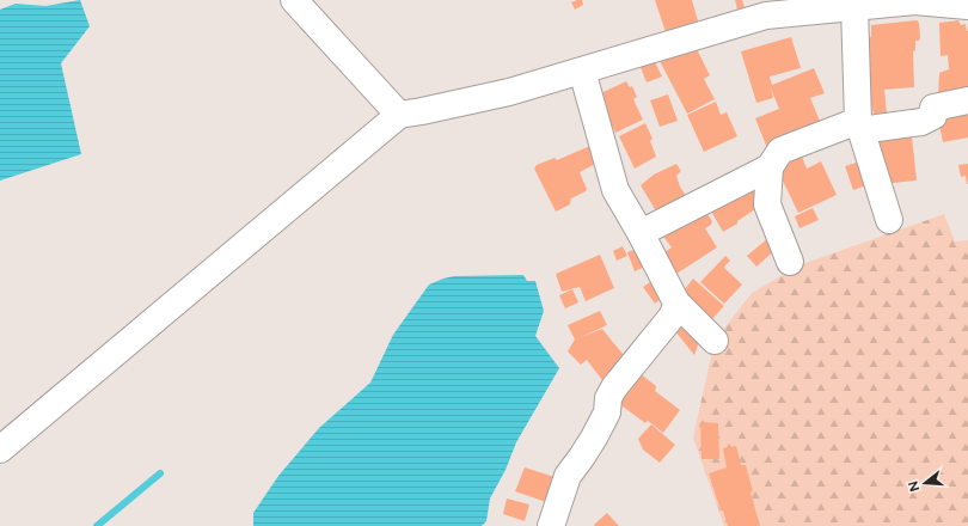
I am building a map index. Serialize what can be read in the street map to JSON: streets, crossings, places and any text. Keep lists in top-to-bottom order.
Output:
{
  "north": "left"
}
